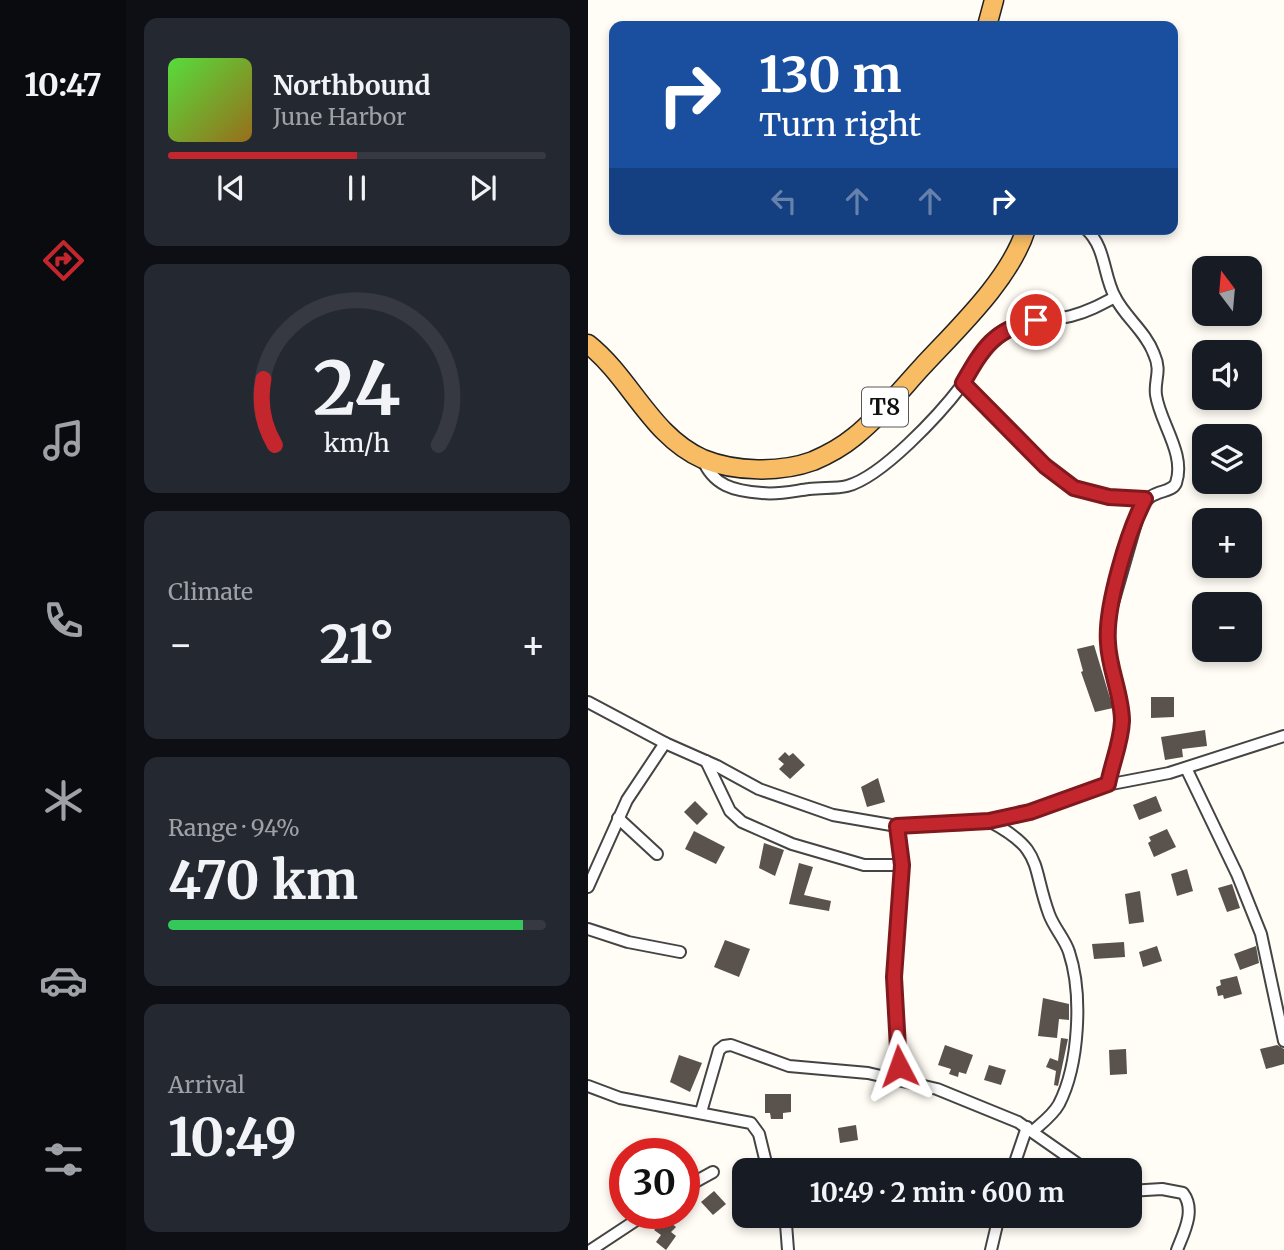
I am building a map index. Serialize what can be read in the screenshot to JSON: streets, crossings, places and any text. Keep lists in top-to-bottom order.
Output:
{
  "streets": {
    "highway": ["T8"]
  },
  "north": "top",
  "page": {
    "tabs": "10:47",
    "turn": ["130 m", "Turn right"],
    "song": ["Northbound", "June Harbor"],
    "map_buttons": ["+", "−"],
    "tile": [
      "Climate",
      ["Range · 94%", "470 km"],
      ["Arrival", "10:49"]
    ],
    "heat": ["−", "21°", "+"],
    "limit": "30",
    "trip": "10:49 · 2 min · 600 m",
    "gauge": ["24", "km/h"]
  }
}
